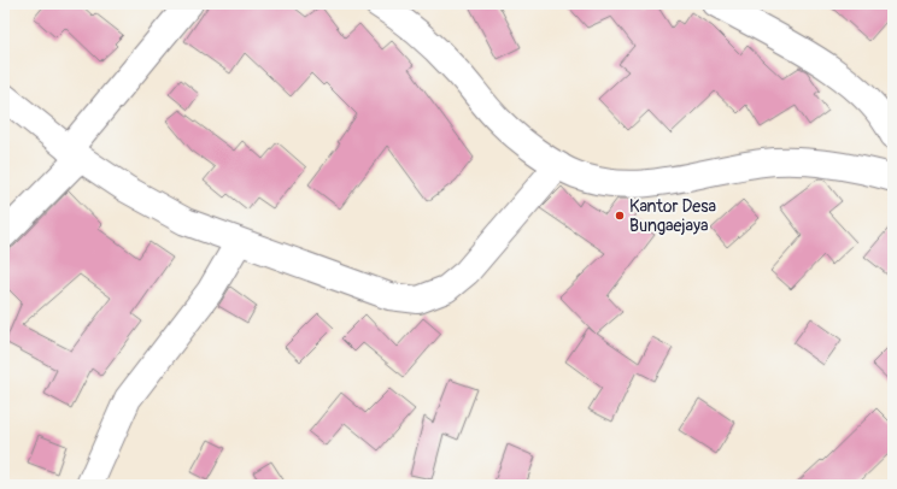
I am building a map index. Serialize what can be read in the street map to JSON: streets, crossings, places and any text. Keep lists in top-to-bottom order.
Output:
{
  "places": ["Kantor Desa Bungaejaya"]
}
